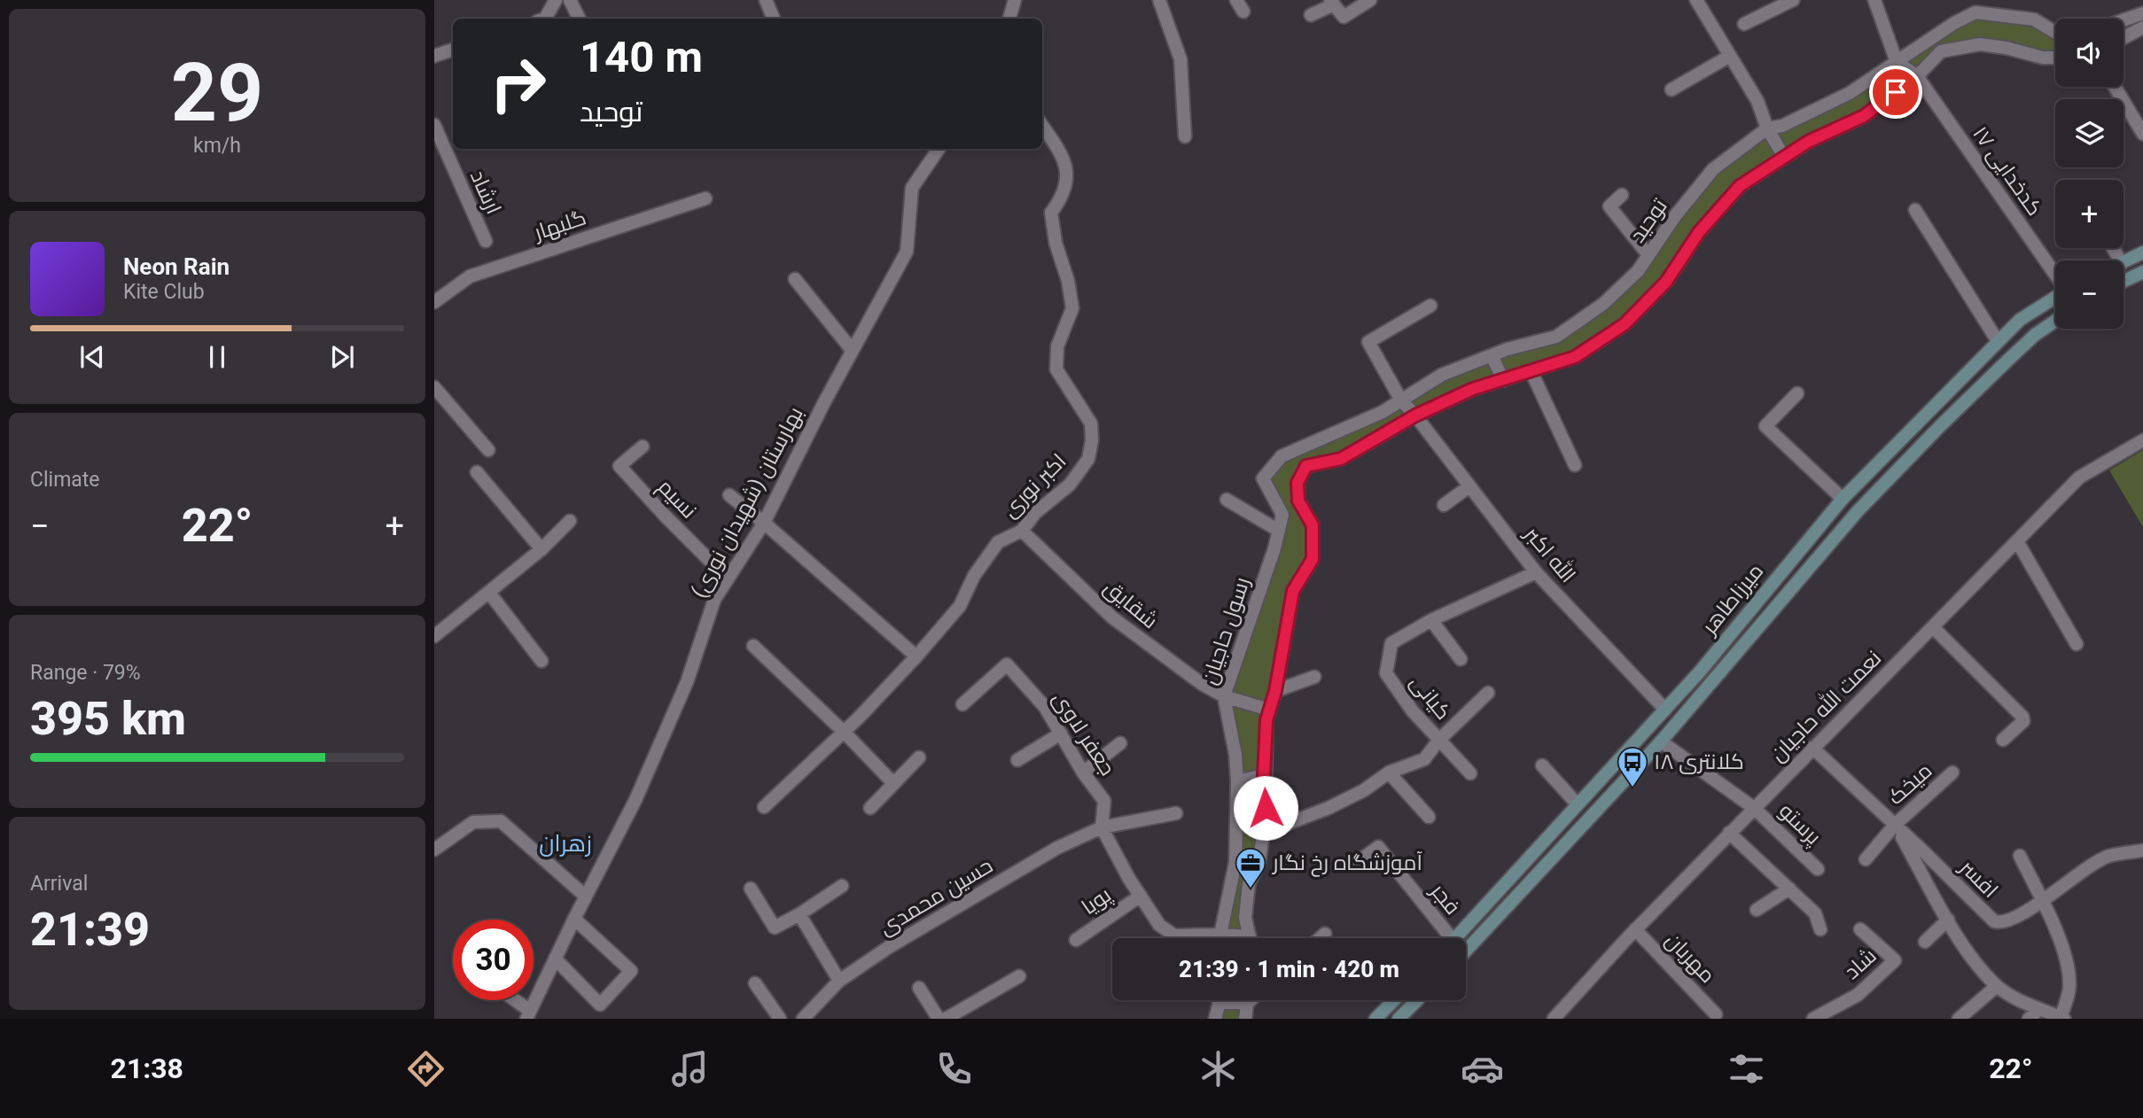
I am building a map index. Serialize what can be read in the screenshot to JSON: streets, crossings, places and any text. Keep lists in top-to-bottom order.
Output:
{
  "streets": {
    "main road": ["میرزاطاهر"],
    "street": [
      "کدخدایی ۱۷",
      "ارشاد",
      "توحید",
      "گلبهار",
      "اکبر نوری",
      "نسیم",
      "بهارستان (شهیدان نوری)",
      "الله اکبر",
      "شقایق",
      "رسول حاجیان",
      "کیانی",
      "نعمت الله حاجیان",
      "جعفر لاوی",
      "میخک",
      "پرستو",
      "افسر",
      "حسین محمدی",
      "فجر",
      "پویا",
      "مهربان",
      "شاد"
    ]
  },
  "crossings": [
    ["توحید", "الله اکبر"],
    ["توحید", "رسول حاجیان"],
    ["اکبر نوری", "شقایق"],
    ["نسیم", "بهارستان (شهیدان نوری)"],
    ["الله اکبر", "میرزاطاهر"],
    ["الله اکبر", "کیانی"],
    ["میرزاطاهر", "پرستو"],
    ["شقایق", "رسول حاجیان"],
    ["رسول حاجیان", "کیانی"],
    ["رسول حاجیان", "جعفر لاوی"],
    ["نعمت الله حاجیان", "پرستو"],
    ["نعمت الله حاجیان", "افسر"],
    ["نعمت الله حاجیان", "مهربان"],
    ["جعفر لاوی", "حسین محمدی"],
    ["جعفر لاوی", "پویا"],
    ["میخک", "افسر"]
  ],
  "districts": ["زهران"],
  "places": {
    "bus stop": ["کلانتری ۱۸"],
    "office": ["آموزشگاه رخ نگار"]
  },
  "page": {
    "tile": [
      ["29", "km/h"],
      "Climate",
      ["Range · 79%", "395 km"],
      ["Arrival", "21:39"]
    ],
    "map_buttons": ["+", "−"],
    "turn": ["140 m", "توحید"],
    "song": ["Neon Rain", "Kite Club"],
    "heat": ["−", "22°", "+"],
    "limit": "30",
    "trip": "21:39 · 1 min · 420 m",
    "tabs": ["21:38", "22°"]
  }
}
